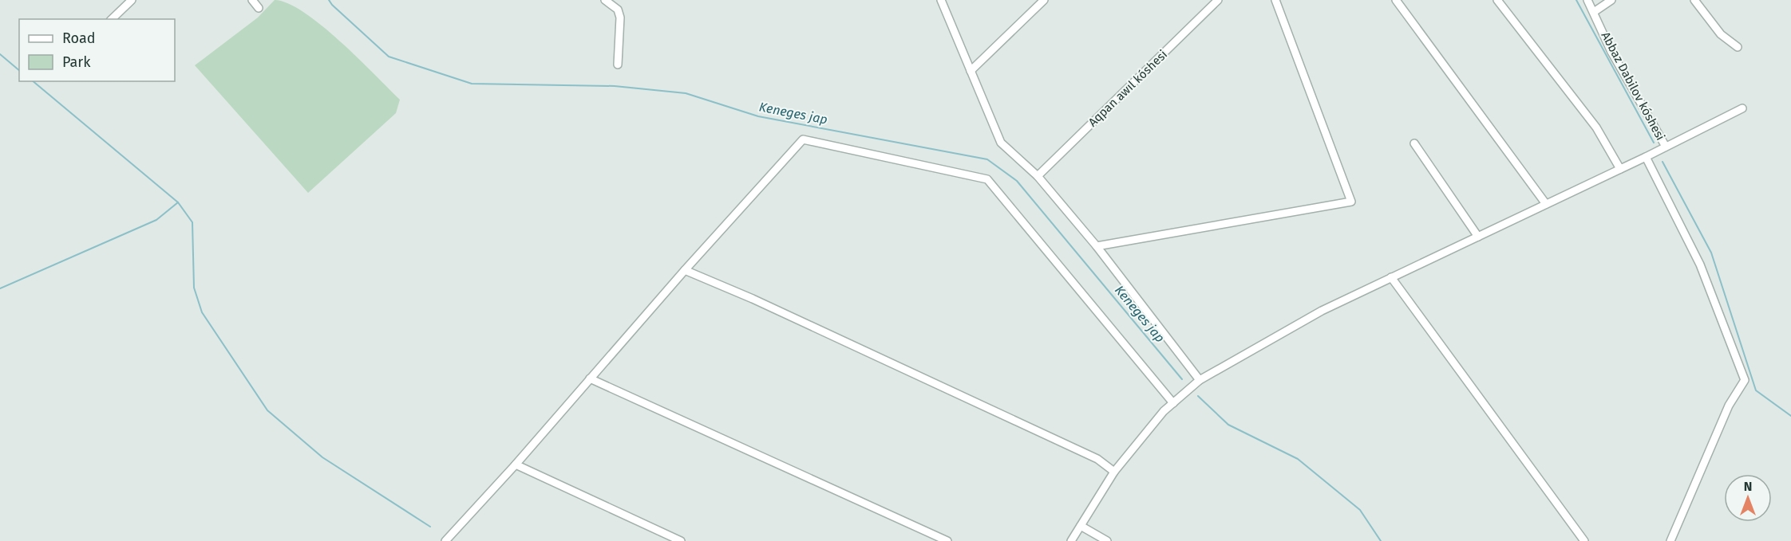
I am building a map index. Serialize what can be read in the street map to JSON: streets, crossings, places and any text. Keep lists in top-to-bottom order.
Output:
{
  "streets": {
    "street": ["Abbaz Dabilov kóshesi", "Aqpan awıl kóshesi"]
  },
  "water": ["Keneges jap"],
  "legend": ["Road", "Park"],
  "north": "top"
}
